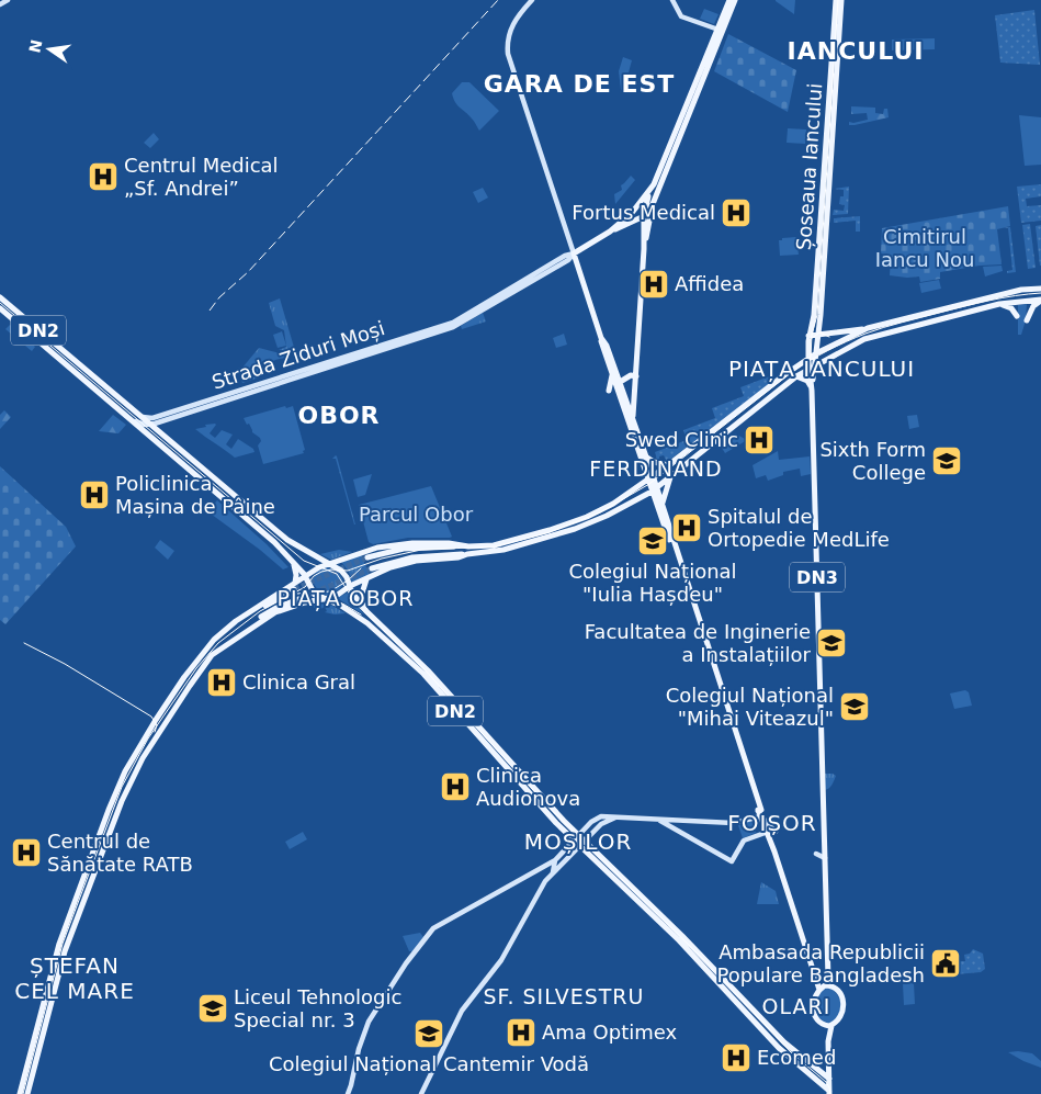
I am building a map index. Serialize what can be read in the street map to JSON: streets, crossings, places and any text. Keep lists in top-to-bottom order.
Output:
{
  "streets": {
    "main road": [
      "Șoseaua Iancului",
      "DN2",
      "Strada Ziduri Moși",
      "DN3"
    ]
  },
  "crossings": [
    ["Șoseaua Iancului", "DN3"],
    ["DN2", "Strada Ziduri Moși"]
  ],
  "districts": [
    "IANCULUI",
    "GARA DE EST",
    "PIAȚA IANCULUI",
    "OBOR",
    "FERDINAND",
    "PIAȚA OBOR",
    "FOIȘOR",
    "MOȘILOR",
    "ȘTEFAN CEL MARE",
    "SF. SILVESTRU",
    "OLARI"
  ],
  "parks": ["Cimitirul Iancu Nou", "Parcul Obor"],
  "places": {
    "hospital": [
      "Centrul Medical „Sf. Andrei”",
      "Fortus Medical",
      "Affidea",
      "Swed Clinic",
      "Policlinica Mașina de Pâine",
      "Spitalul de Ortopedie MedLife",
      "Clinica Gral",
      "Clinica Audionova",
      "Centrul de Sănătate RATB",
      "Ama Optimex",
      "Ecomed"
    ],
    "school or university": [
      "Sixth Form College",
      "Colegiul Național \"Iulia Hașdeu\"",
      "Facultatea de Inginerie a Instalațiilor",
      "Colegiul Național \"Mihai Viteazul\"",
      "Liceul Tehnologic Special nr. 3",
      "Colegiul Național Cantemir Vodă"
    ],
    "public building": ["Ambasada Republicii Populare Bangladesh"]
  },
  "north": "left"
}
